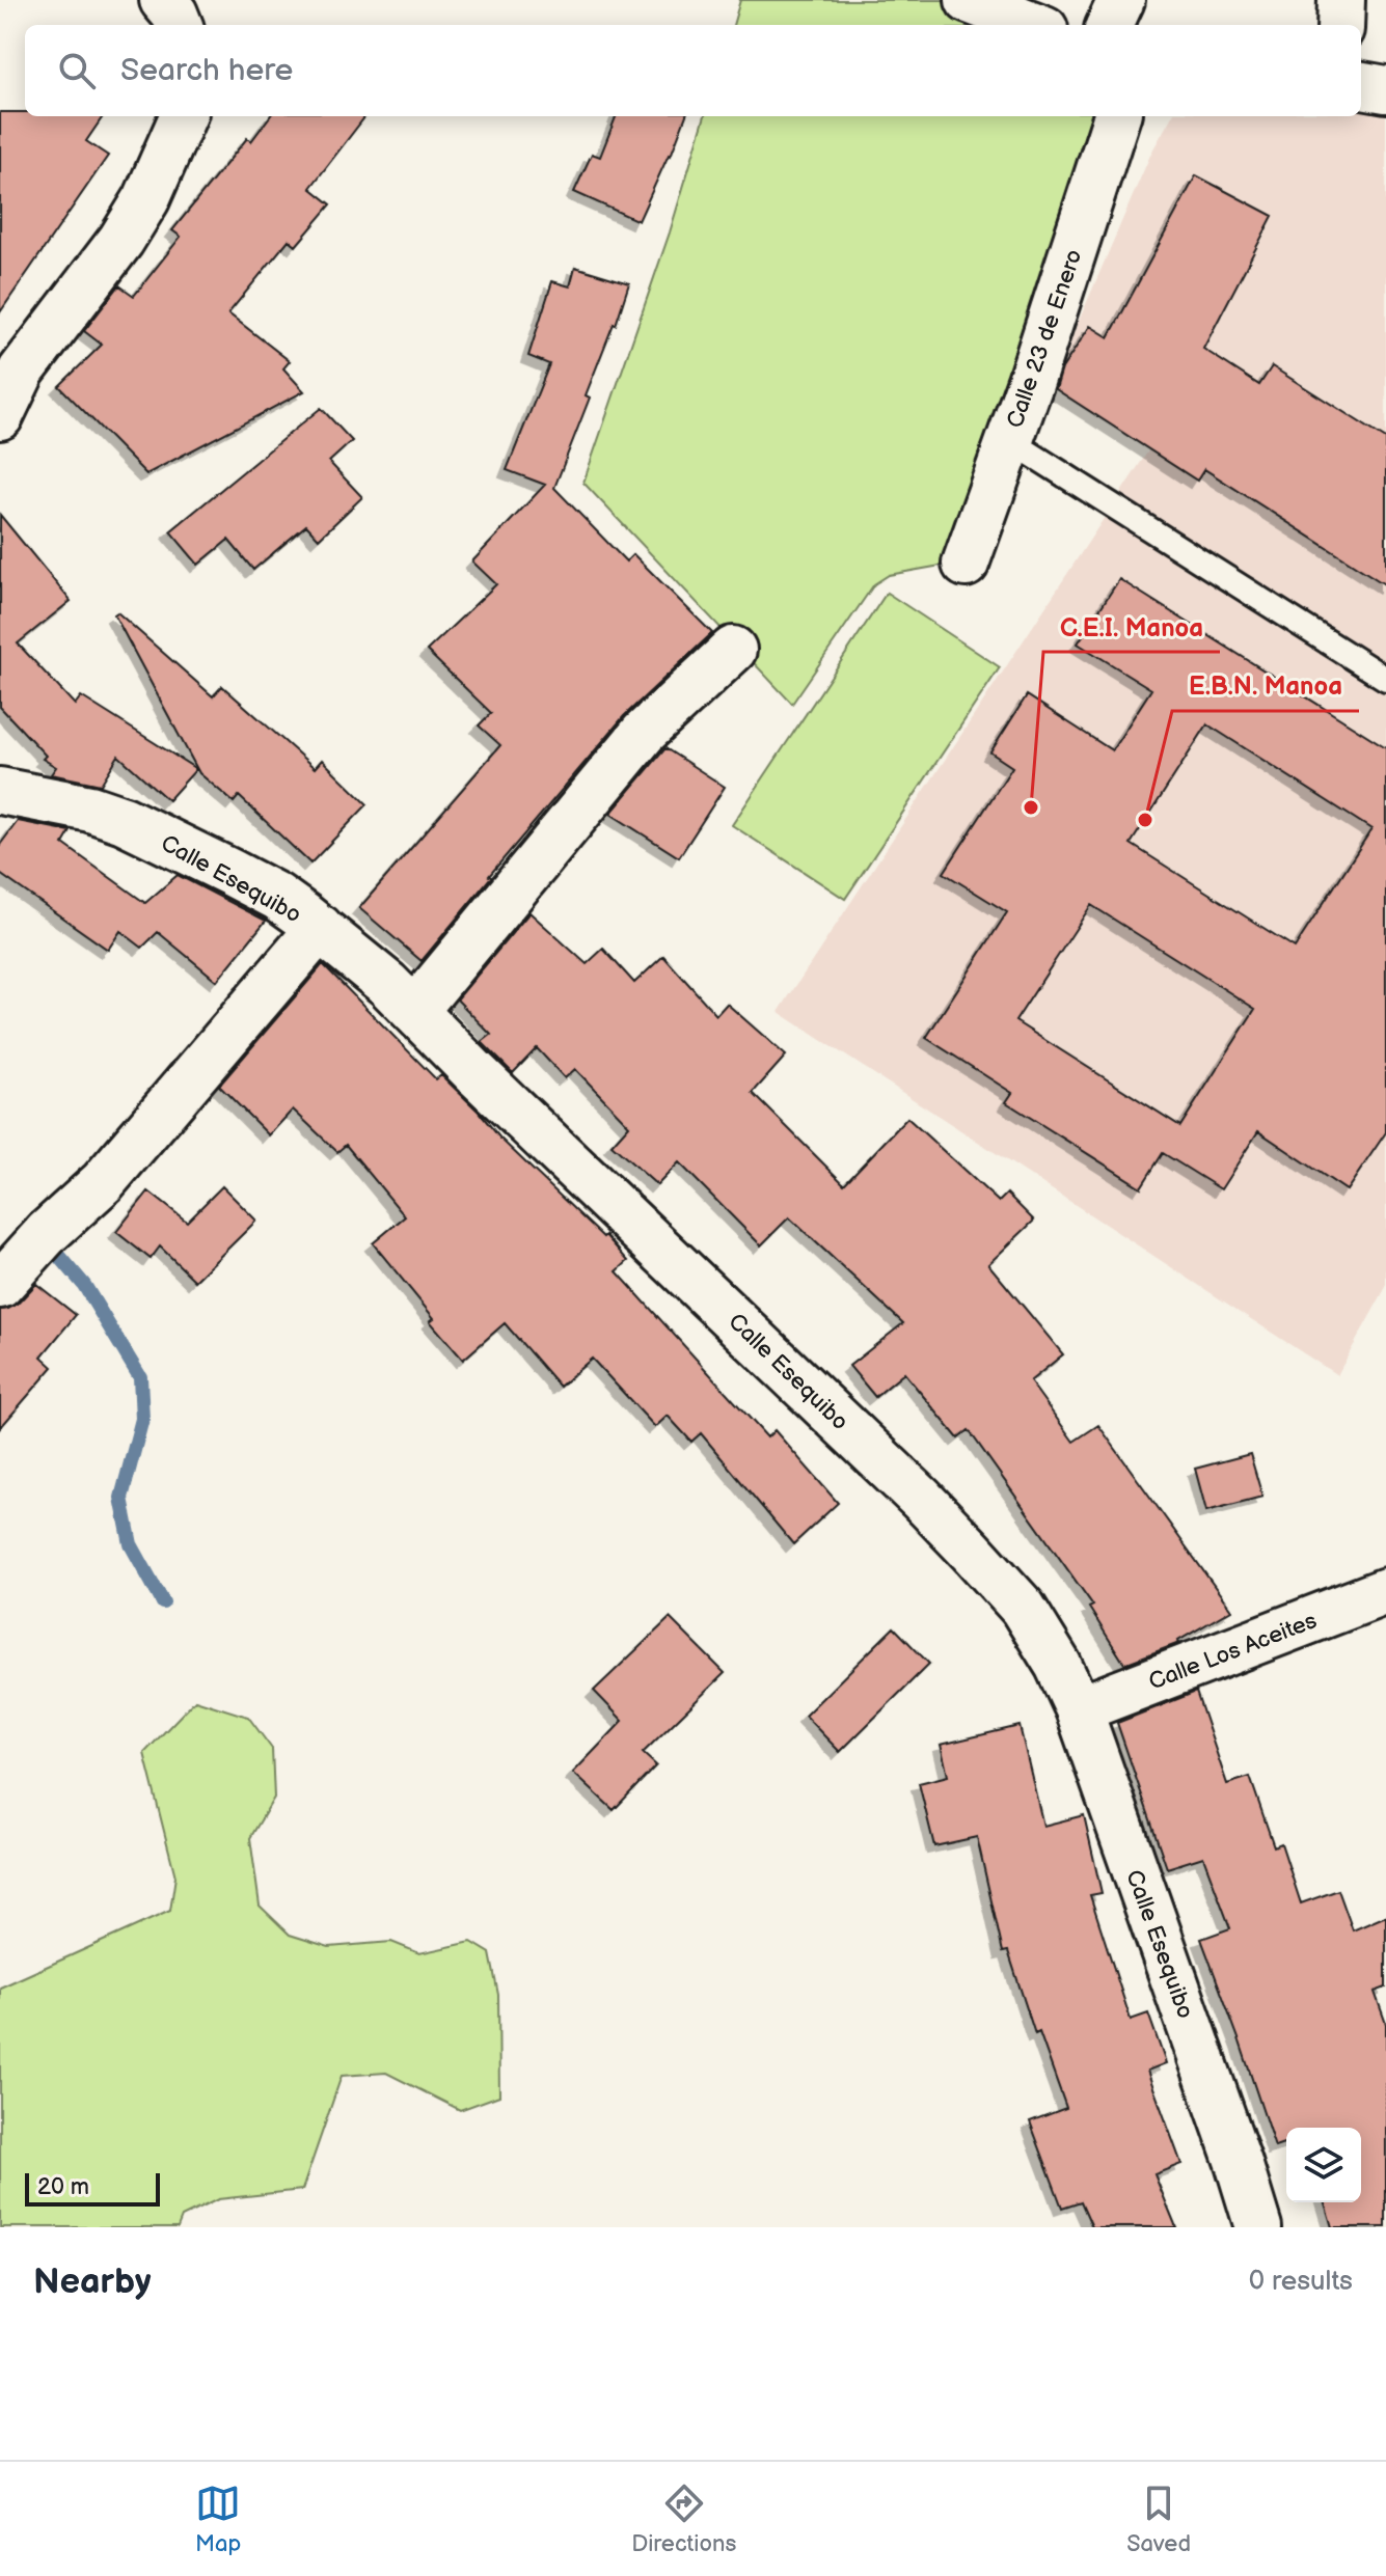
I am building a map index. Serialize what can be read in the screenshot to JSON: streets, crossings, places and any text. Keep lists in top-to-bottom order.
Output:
{
  "streets": {
    "street": ["Calle 23 de Enero", "Calle Esequibo", "Calle Los Aceites"]
  },
  "crossings": [
    ["Calle Esequibo", "Calle Los Aceites"]
  ],
  "places": ["C.E.I. Manoa", "E.B.N. Manoa"],
  "scale_bar": "20 m",
  "page": {
    "search": "Search here",
    "scale": "20 m",
    "heading": ["Nearby", "0 results"],
    "nav": ["Map", "Directions", "Saved"]
  }
}
